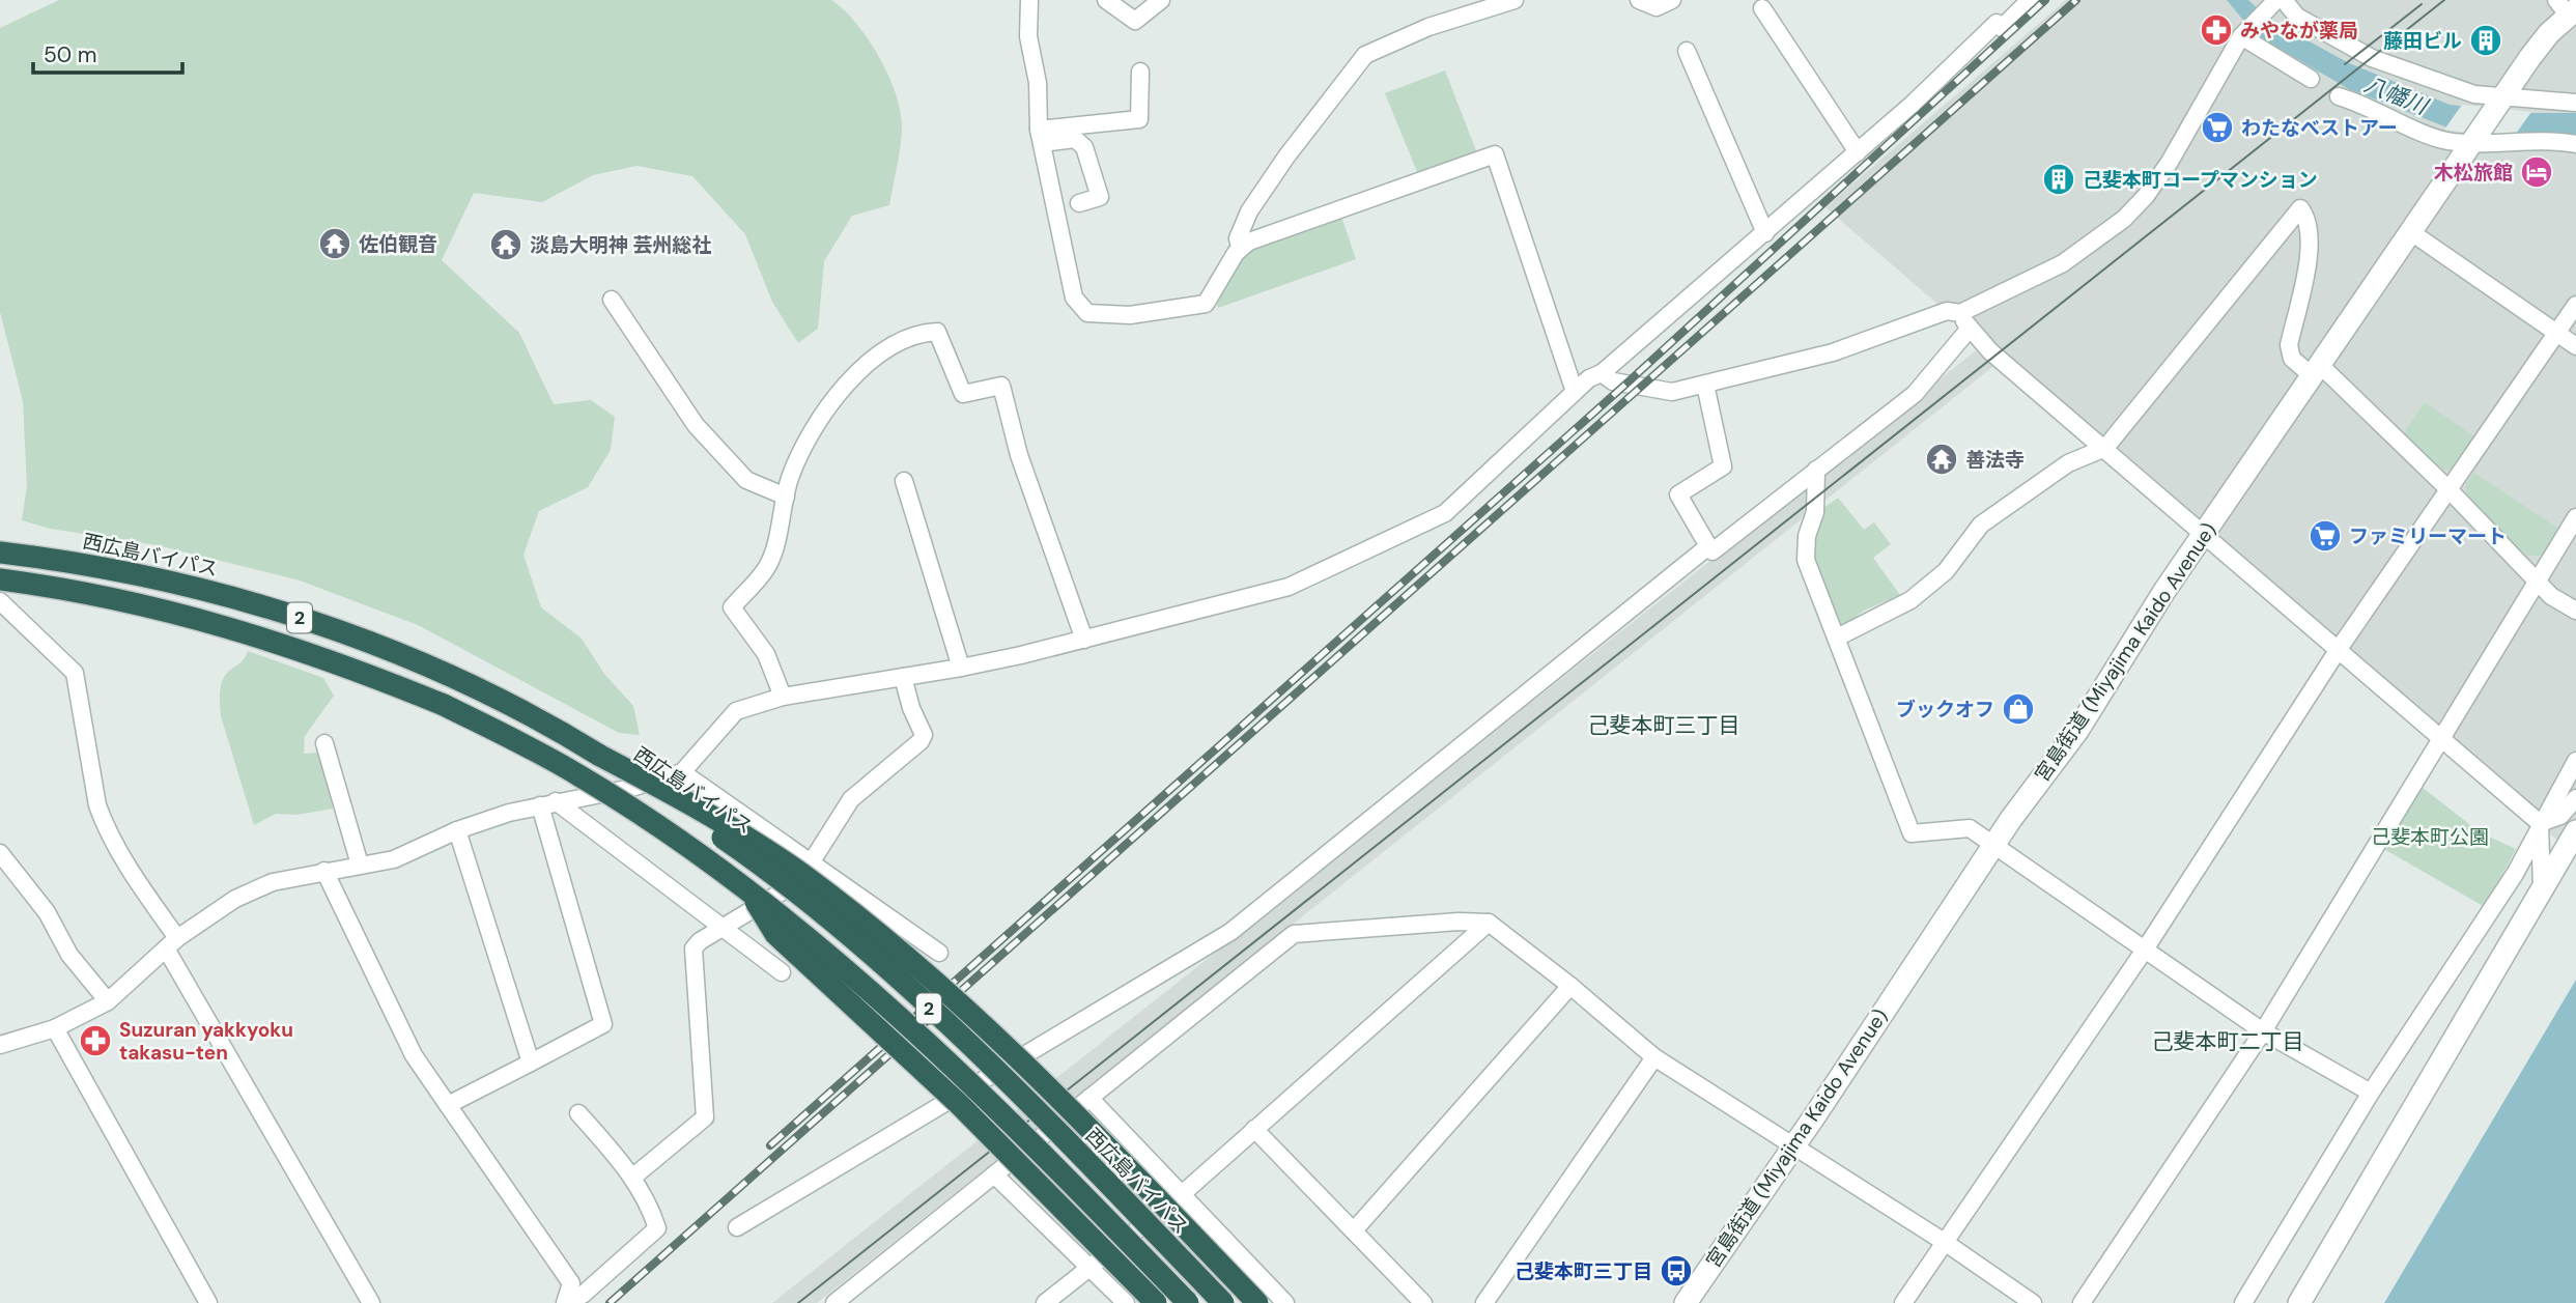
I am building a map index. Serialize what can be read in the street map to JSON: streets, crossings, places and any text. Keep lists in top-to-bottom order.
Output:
{
  "streets": {
    "highway": ["西広島バイパス", "2"],
    "street": ["宮島街道 (Miyajima Kaido Avenue)"]
  },
  "districts": ["己斐本町三丁目", "己斐本町二丁目"],
  "water": ["八幡川"],
  "parks": ["己斐本町公園"],
  "places": {
    "pharmacy": ["みやなが薬局", "Suzuran yakkyoku takasu-ten"],
    "building": ["藤田ビル", "己斐本町コープマンション"],
    "supermarket": ["わたなべストアー", "ファミリーマート"],
    "hotel": ["木松旅館"],
    "temple": ["佐伯観音", "淡島大明神 芸州総社", "善法寺"],
    "shop": ["ブックオフ"],
    "bus stop": ["己斐本町三丁目"]
  },
  "scale_bar": "50 m"
}
